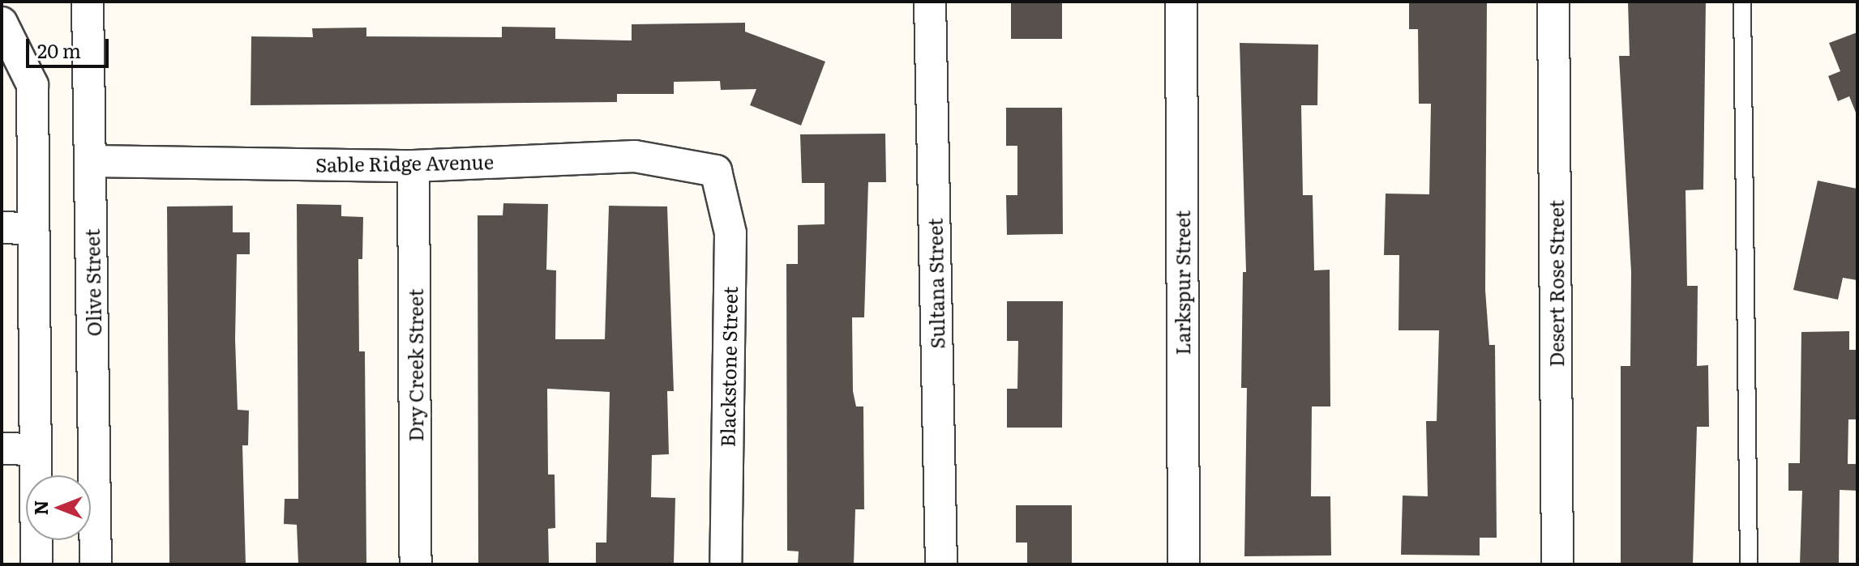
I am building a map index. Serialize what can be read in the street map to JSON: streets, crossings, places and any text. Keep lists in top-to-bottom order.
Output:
{
  "streets": {
    "street": [
      "Sable Ridge Avenue",
      "Olive Street",
      "Larkspur Street",
      "Sultana Street",
      "Desert Rose Street",
      "Dry Creek Street",
      "Blackstone Street"
    ]
  },
  "crossings": [
    ["Sable Ridge Avenue", "Olive Street"],
    ["Sable Ridge Avenue", "Dry Creek Street"],
    ["Sable Ridge Avenue", "Blackstone Street"]
  ],
  "scale_bar": "20 m",
  "north": "left"
}
